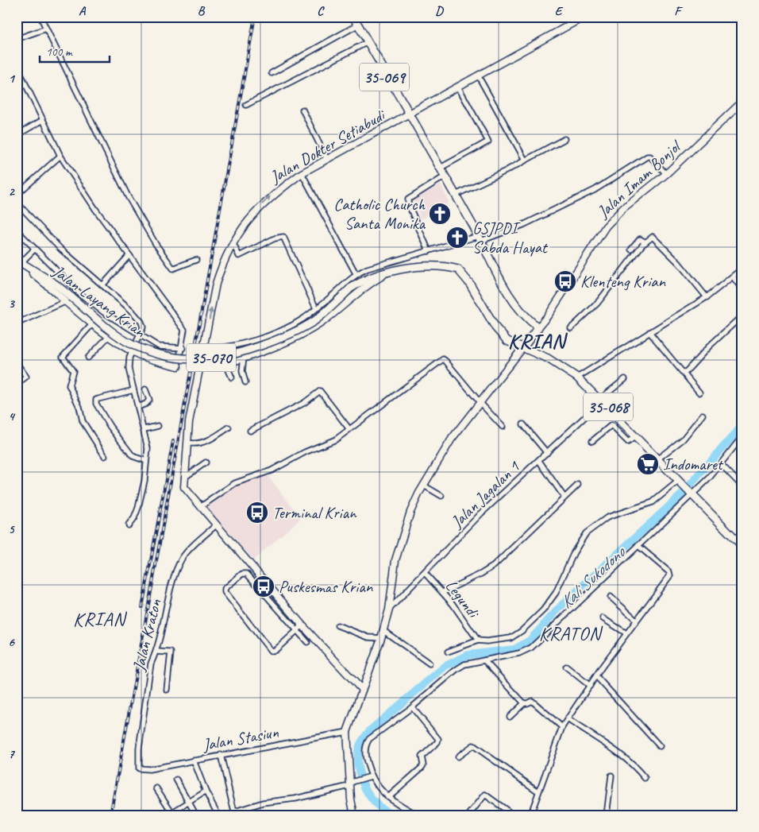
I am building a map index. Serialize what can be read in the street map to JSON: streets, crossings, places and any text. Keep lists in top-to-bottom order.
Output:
{
  "streets": {
    "main road": [
      "35-069",
      "Jalan Dokter Setiabudi",
      "Jalan Imam Bonjol",
      "Jalan Layang Krian",
      "35-070",
      "35-068"
    ],
    "street": [
      "Jalan Jagalan 1",
      "Legundi",
      "Jalan Kraton",
      "Jalan Stasiun"
    ]
  },
  "crossings": [
    ["35-069", "Jalan Dokter Setiabudi"],
    ["35-069", "Jalan Imam Bonjol"],
    ["Jalan Dokter Setiabudi", "Jalan Kraton"],
    ["Jalan Layang Krian", "35-070"],
    ["35-070", "35-068"],
    ["35-068", "Jalan Jagalan 1"],
    ["Jalan Jagalan 1", "Legundi"],
    ["Jalan Kraton", "Jalan Stasiun"]
  ],
  "districts": ["KRIAN", "KRIAN", "KRATON"],
  "water": ["Kali Sukodono"],
  "places": {
    "church": ["Catholic Church Santa Monika", "GSJPDI Sabda Hayat"],
    "bus stop": ["Klenteng Krian", "Terminal Krian", "Puskesmas Krian"],
    "supermarket": ["Indomaret"]
  },
  "scale_bar": "100 m",
  "grid": {
    "columns": [
      "A",
      "B",
      "C",
      "D",
      "E",
      "F"
    ],
    "rows": [
      "1",
      "2",
      "3",
      "4",
      "5",
      "6",
      "7"
    ]
  }
}
